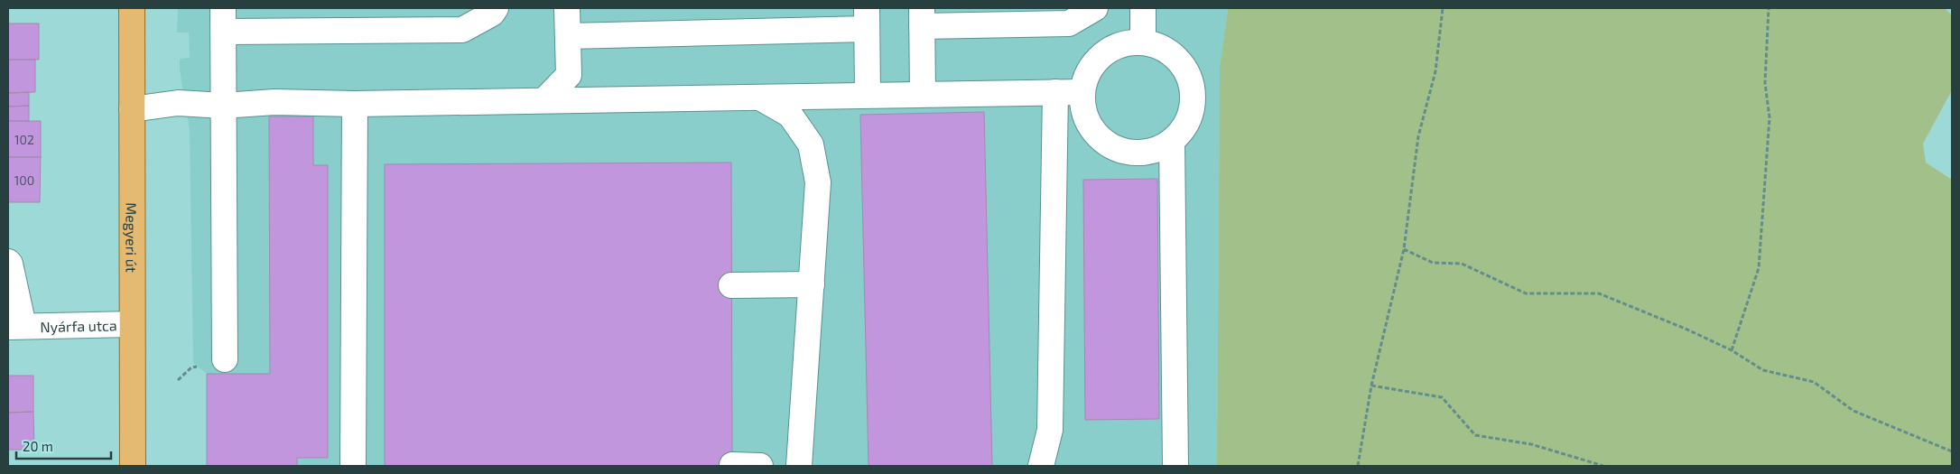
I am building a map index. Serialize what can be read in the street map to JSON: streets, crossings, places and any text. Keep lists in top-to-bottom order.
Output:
{
  "streets": {
    "main road": ["Megyeri út"],
    "street": ["Nyárfa utca"]
  },
  "crossings": [
    ["Megyeri út", "Nyárfa utca"]
  ],
  "house_numbers": ["102", "100"],
  "scale_bar": "20 m"
}
